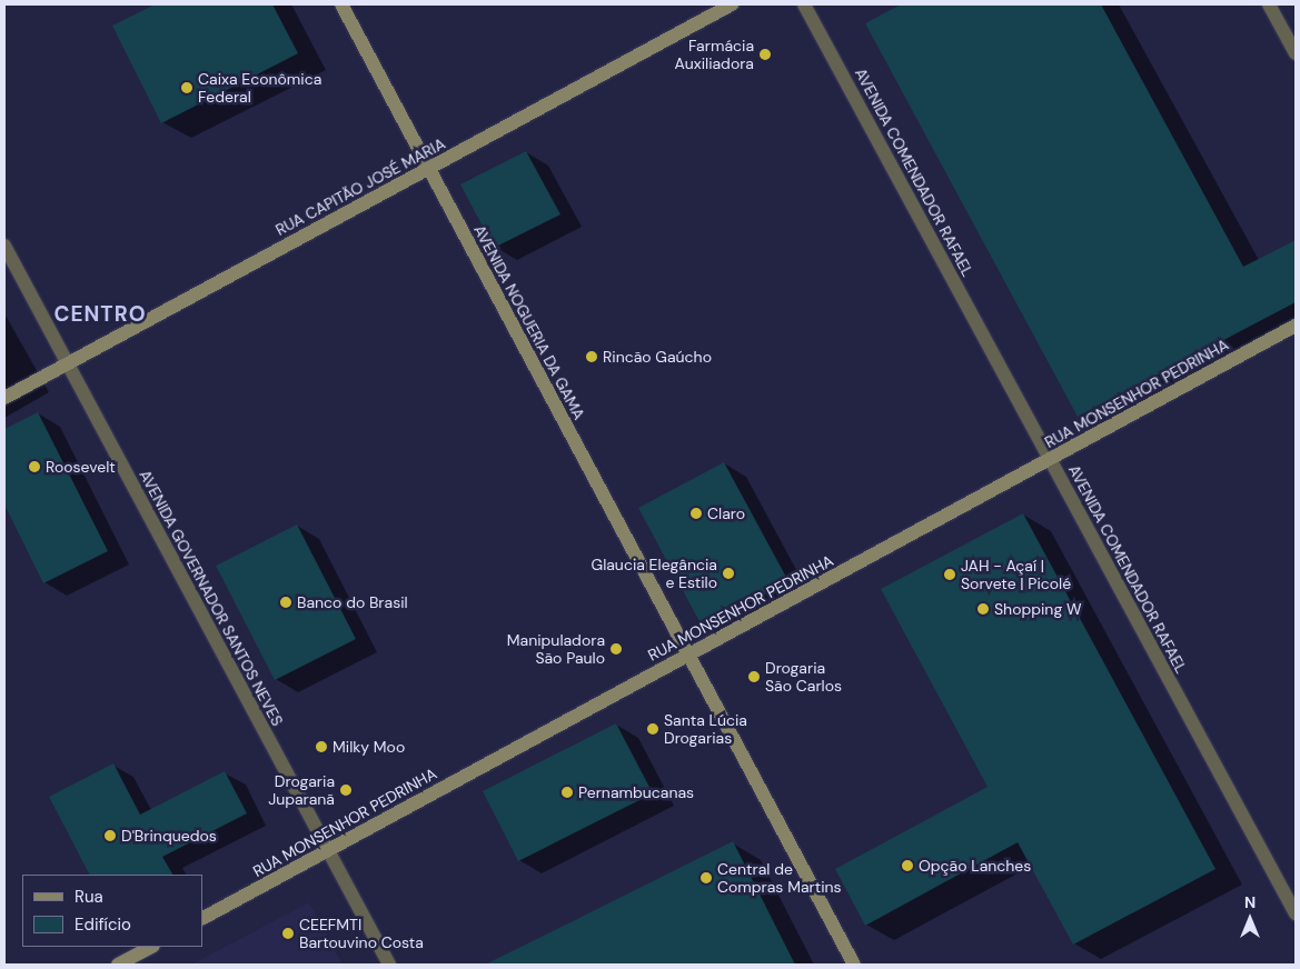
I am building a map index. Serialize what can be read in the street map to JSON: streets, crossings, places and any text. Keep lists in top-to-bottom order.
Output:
{
  "streets": {
    "main road": ["RUA CAPITÃO JOSÉ MARIA", "AVENIDA NOGUERIA DA GAMA", "RUA MONSENHOR PEDRINHA"],
    "street": ["AVENIDA COMENDADOR RAFAEL", "AVENIDA GOVERNADOR SANTOS NEVES"]
  },
  "crossings": [
    ["AVENIDA COMENDADOR RAFAEL", "RUA MONSENHOR PEDRINHA"],
    ["RUA CAPITÃO JOSÉ MARIA", "AVENIDA NOGUERIA DA GAMA"],
    ["RUA CAPITÃO JOSÉ MARIA", "AVENIDA GOVERNADOR SANTOS NEVES"],
    ["AVENIDA NOGUERIA DA GAMA", "RUA MONSENHOR PEDRINHA"],
    ["RUA MONSENHOR PEDRINHA", "AVENIDA GOVERNADOR SANTOS NEVES"]
  ],
  "districts": ["CENTRO"],
  "places": [
    "Farmácia Auxiliadora",
    "Caixa Econômica Federal",
    "Rincão Gaúcho",
    "Roosevelt",
    "Claro",
    "Glaucia Elegância e Estilo",
    "JAH - Açaí | Sorvete | Picolé",
    "Banco do Brasil",
    "Shopping W",
    "Manipuladora São Paulo",
    "Drogaria São Carlos",
    "Santa Lúcia Drogarias",
    "Milky Moo",
    "Drogaria Juparanã",
    "Pernambucanas",
    "D'Brinquedos",
    "Opção Lanches",
    "Central de Compras Martins",
    "CEEFMTI Bartouvino Costa"
  ],
  "legend": ["Rua", "Edifício"],
  "north": "top"
}
